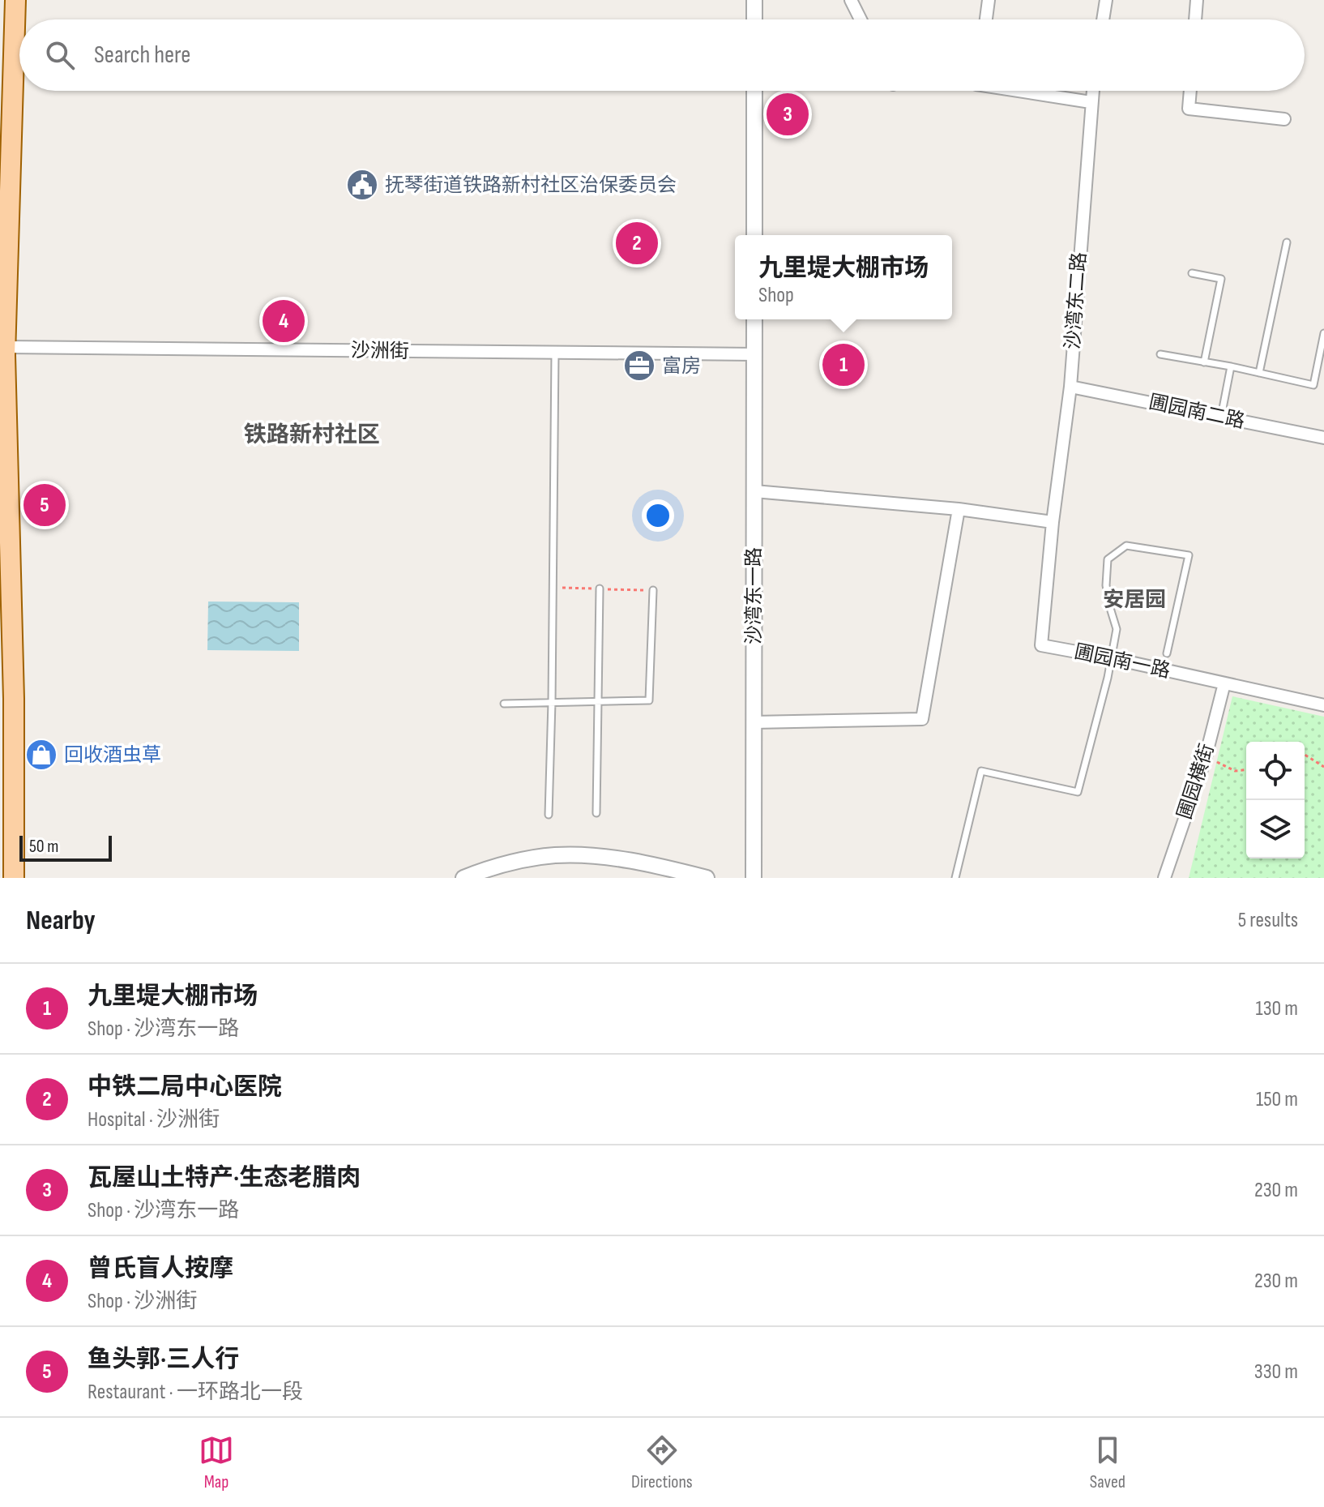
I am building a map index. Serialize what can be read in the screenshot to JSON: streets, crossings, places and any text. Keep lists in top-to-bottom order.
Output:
{
  "streets": {
    "street": [
      "沙湾东二路",
      "沙洲街",
      "圃园南二路",
      "沙湾东一路",
      "圃园南一路",
      "圃园横街"
    ]
  },
  "crossings": [
    ["沙湾东二路", "圃园南二路"],
    ["沙湾东二路", "圃园南一路"],
    ["沙洲街", "沙湾东一路"],
    ["圃园南一路", "圃园横街"]
  ],
  "districts": ["铁路新村社区", "安居园"],
  "places": {
    "public building": ["抚琴街道铁路新村社区治保委员会"],
    "office": ["富房"],
    "shop": ["回收酒虫草"]
  },
  "scale_bar": "50 m",
  "page": {
    "search": "Search here",
    "pins": [
      "3",
      "2",
      "4",
      "1",
      "5"
    ],
    "popup": ["九里堤大棚市场", "Shop"],
    "scale": "50 m",
    "heading": ["Nearby", "5 results"],
    "list": [
      {
        "mark": "1",
        "name": "九里堤大棚市场",
        "note": "Shop · 沙湾东一路",
        "value": "130 m"
      },
      {
        "mark": "2",
        "name": "中铁二局中心医院",
        "note": "Hospital · 沙洲街",
        "value": "150 m"
      },
      {
        "mark": "3",
        "name": "瓦屋山土特产·生态老腊肉",
        "note": "Shop · 沙湾东一路",
        "value": "230 m"
      },
      {
        "mark": "4",
        "name": "曾氏盲人按摩",
        "note": "Shop · 沙洲街",
        "value": "230 m"
      },
      {
        "mark": "5",
        "name": "鱼头郭·三人行",
        "note": "Restaurant · 一环路北一段",
        "value": "330 m"
      }
    ],
    "nav": ["Map", "Directions", "Saved"]
  }
}
